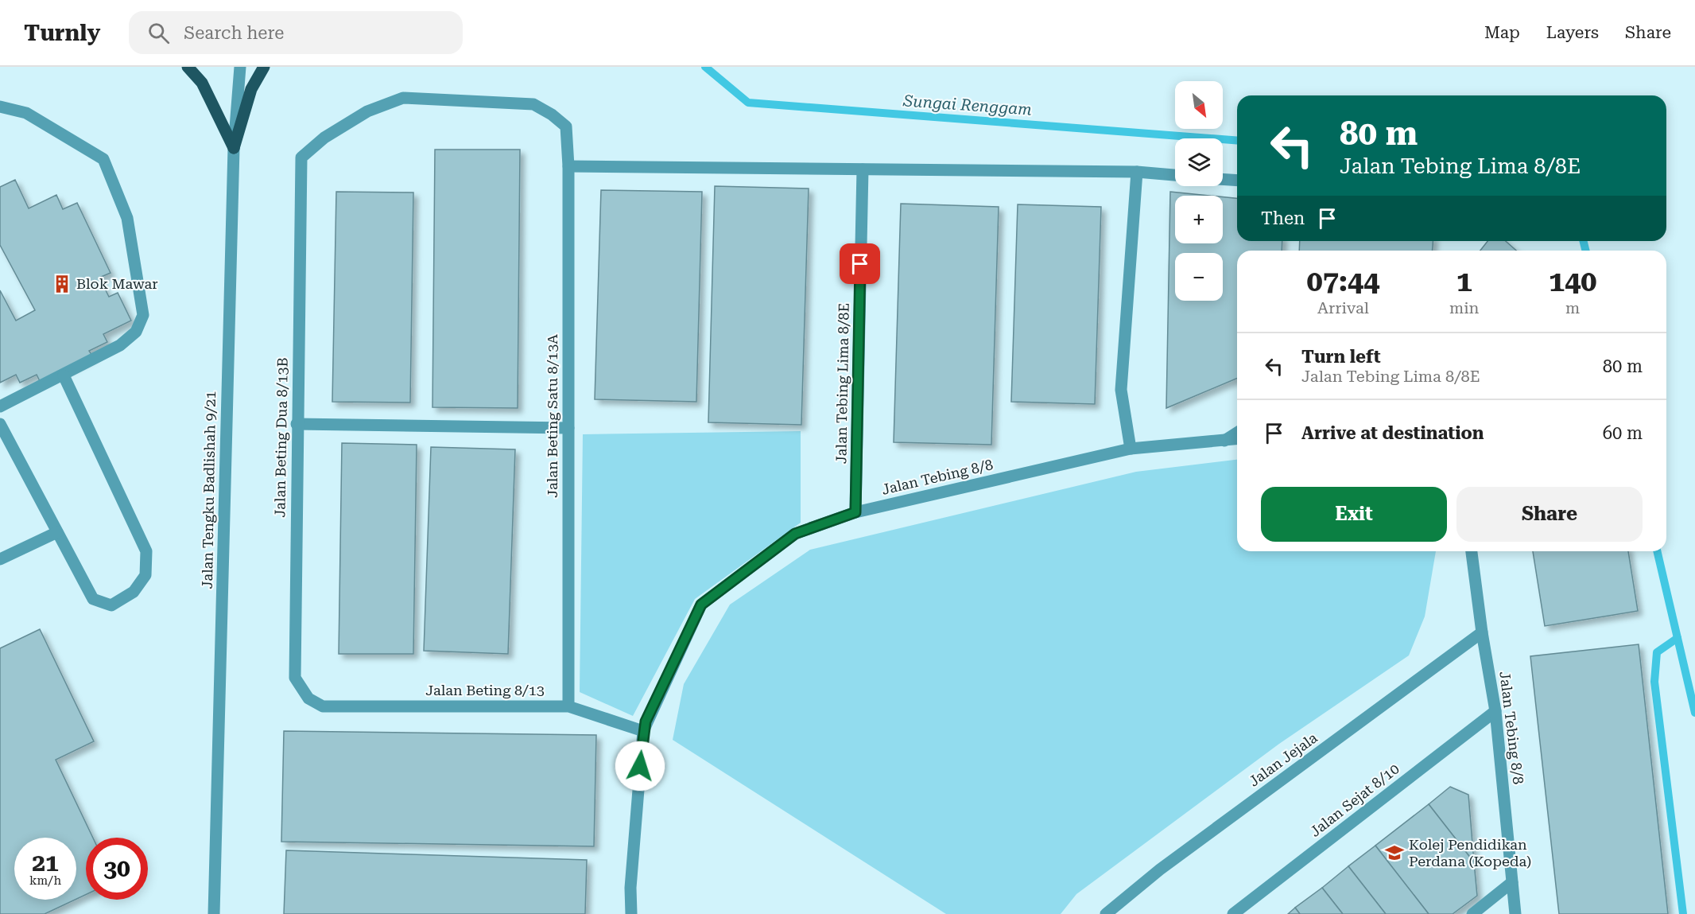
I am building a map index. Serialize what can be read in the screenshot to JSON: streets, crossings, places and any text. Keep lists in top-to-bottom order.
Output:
{
  "streets": {
    "street": [
      "Jalan Tebing Lima 8/8E",
      "Jalan Beting Satu 8/13A",
      "Jalan Beting Dua 8/13B",
      "Jalan Tebing 8/8",
      "Jalan Tengku Badlishah 9/21",
      "Jalan Beting 8/13",
      "Jalan Jejala",
      "Jalan Sejat 8/10"
    ]
  },
  "crossings": [
    ["Jalan Tebing Lima 8/8E", "Jalan Tebing 8/8"],
    ["Jalan Beting Satu 8/13A", "Jalan Beting Dua 8/13B"],
    ["Jalan Beting Satu 8/13A", "Jalan Beting 8/13"],
    ["Jalan Beting Dua 8/13B", "Jalan Beting 8/13"],
    ["Jalan Tebing 8/8", "Jalan Beting 8/13"],
    ["Jalan Tebing 8/8", "Jalan Jejala"],
    ["Jalan Tebing 8/8", "Jalan Sejat 8/10"]
  ],
  "water": ["Sungai Renggam"],
  "places": {
    "building": ["Blok Mawar"],
    "school or university": ["Kolej Pendidikan Perdana (Kopeda)"]
  },
  "north": "bottom right",
  "page": {
    "header": "Turnly",
    "search": "Search here",
    "nav": ["Map", "Layers", "Share"],
    "map_buttons": ["+", "−"],
    "turn": ["80 m", "Jalan Tebing Lima 8/8E"],
    "then": "Then",
    "eta": [
      "07:44",
      "Arrival",
      "1",
      "min",
      "140",
      "m"
    ],
    "list": [
      {
        "name": "Turn left",
        "note": "Jalan Tebing Lima 8/8E",
        "value": "80 m"
      },
      {
        "name": "Arrive at destination",
        "value": "60 m"
      }
    ],
    "buttons": ["Exit", "Share"],
    "speed": "21 km/h",
    "limit": "30"
  }
}
